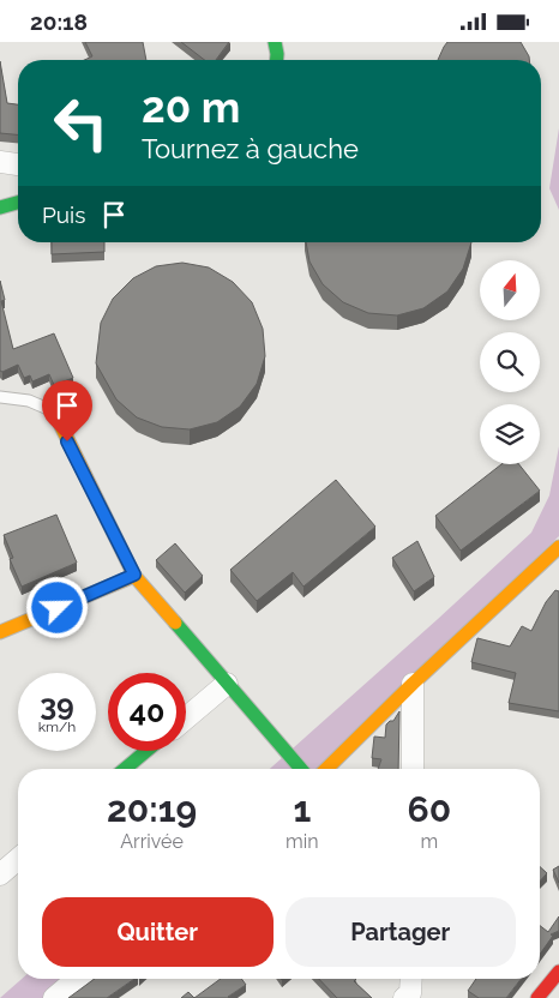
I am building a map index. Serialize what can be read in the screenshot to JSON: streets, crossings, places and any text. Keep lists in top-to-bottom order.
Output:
{
  "north": "top",
  "page": {
    "status": "20:18",
    "turn": ["20 m", "Tournez à gauche"],
    "then": "Puis",
    "speed": "39 km/h",
    "limit": "40",
    "eta": [
      "20:19",
      "Arrivée",
      "1",
      "min",
      "60",
      "m"
    ],
    "buttons": ["Quitter", "Partager"]
  }
}
